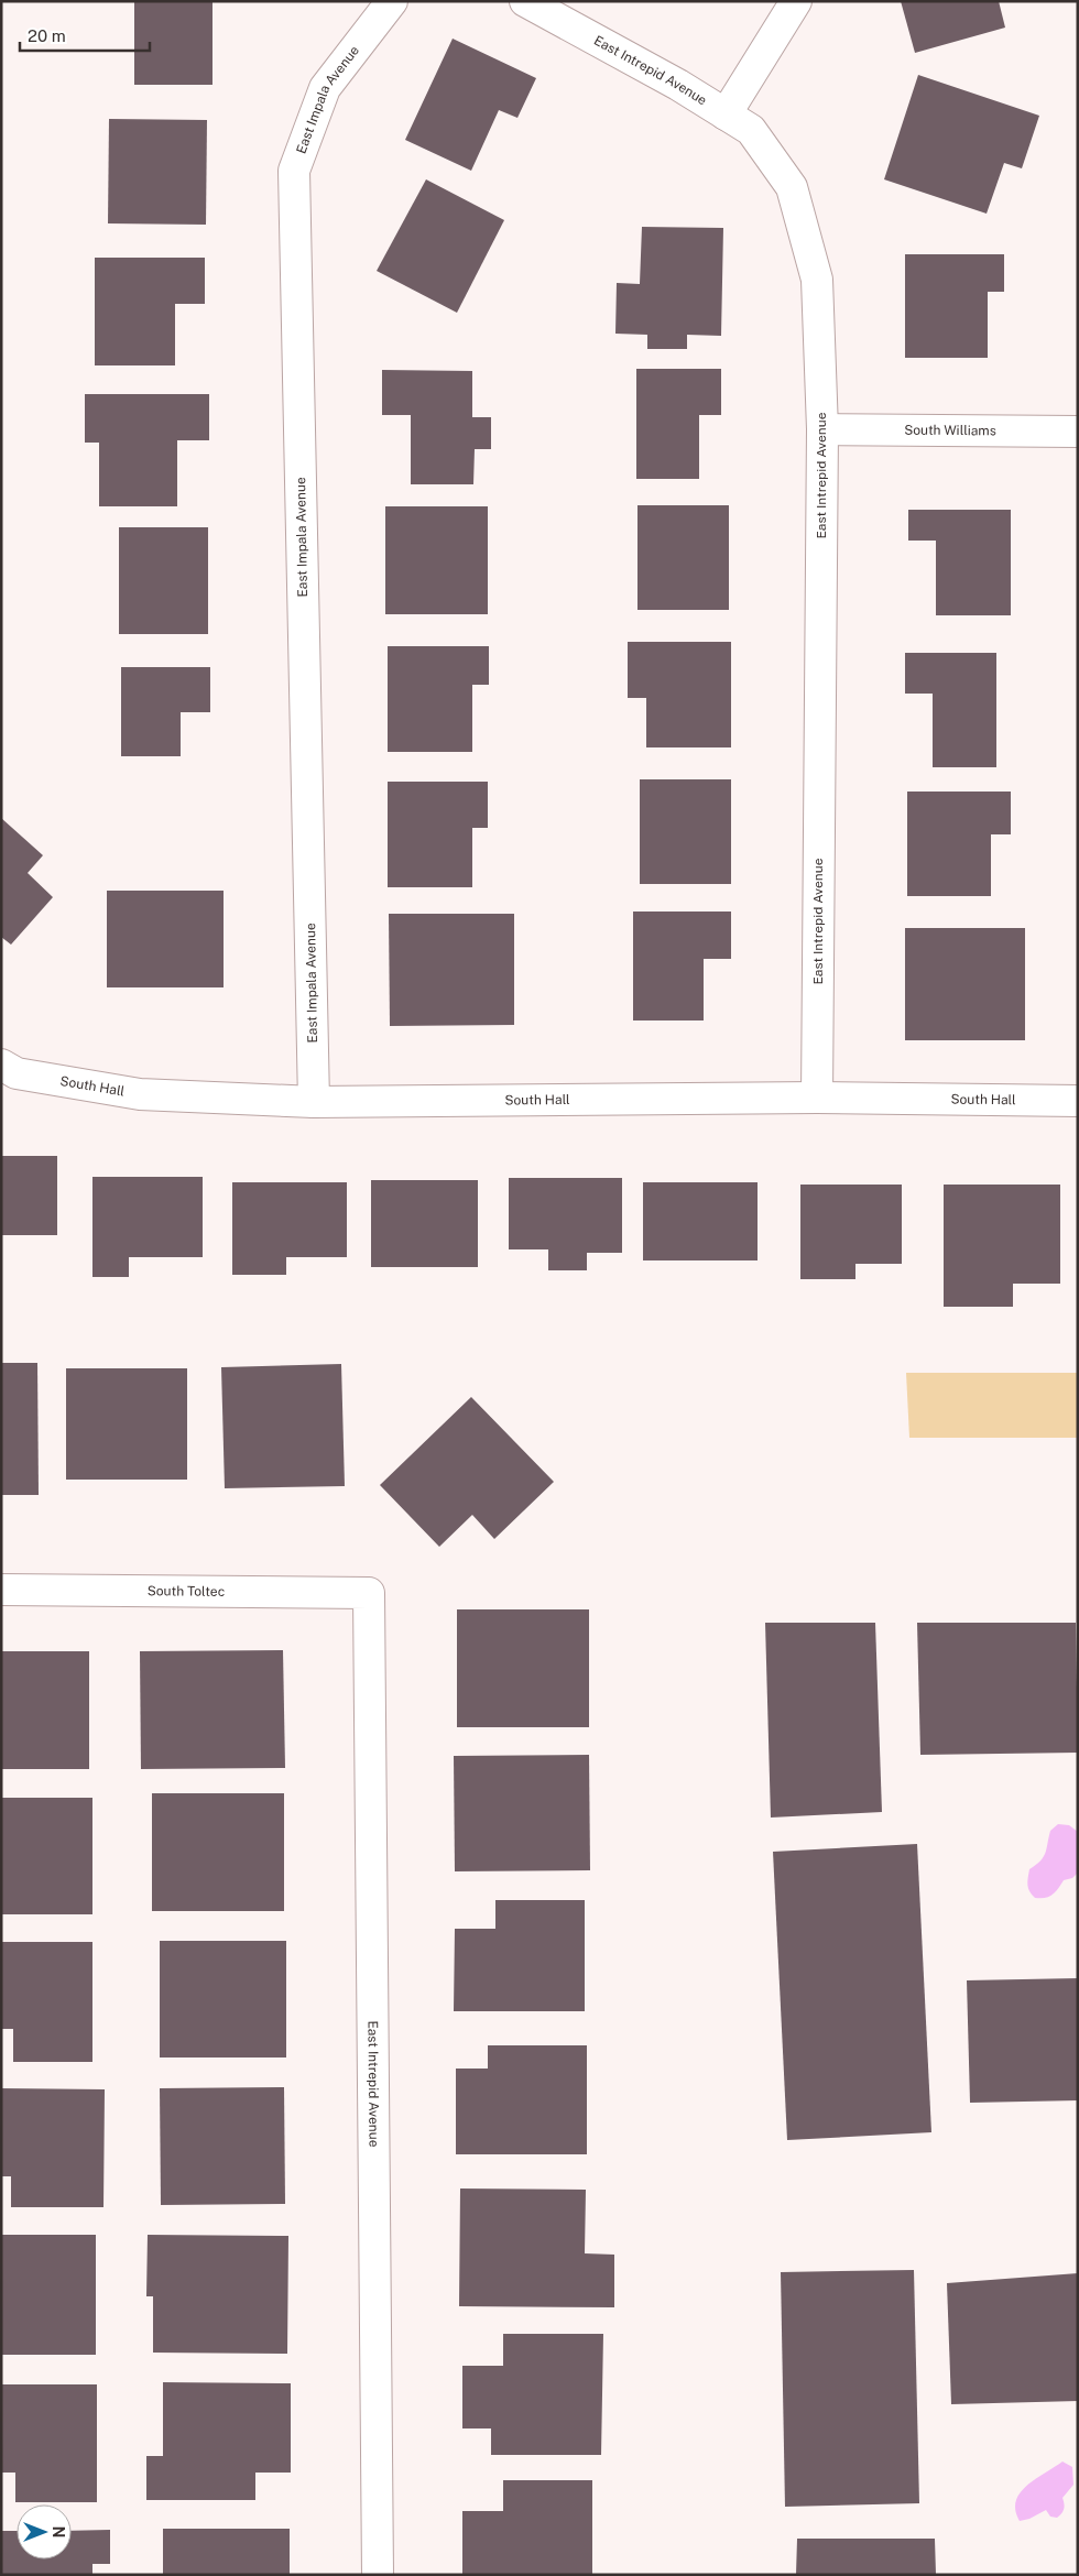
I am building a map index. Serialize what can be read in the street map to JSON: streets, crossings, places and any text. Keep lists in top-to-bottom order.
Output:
{
  "streets": {
    "street": [
      "East Intrepid Avenue",
      "East Impala Avenue",
      "South Williams",
      "South Hall",
      "South Toltec"
    ]
  },
  "crossings": [
    ["East Intrepid Avenue", "South Williams"],
    ["East Intrepid Avenue", "South Hall"],
    ["East Intrepid Avenue", "South Toltec"],
    ["East Impala Avenue", "South Hall"]
  ],
  "scale_bar": "20 m",
  "north": "right"
}
